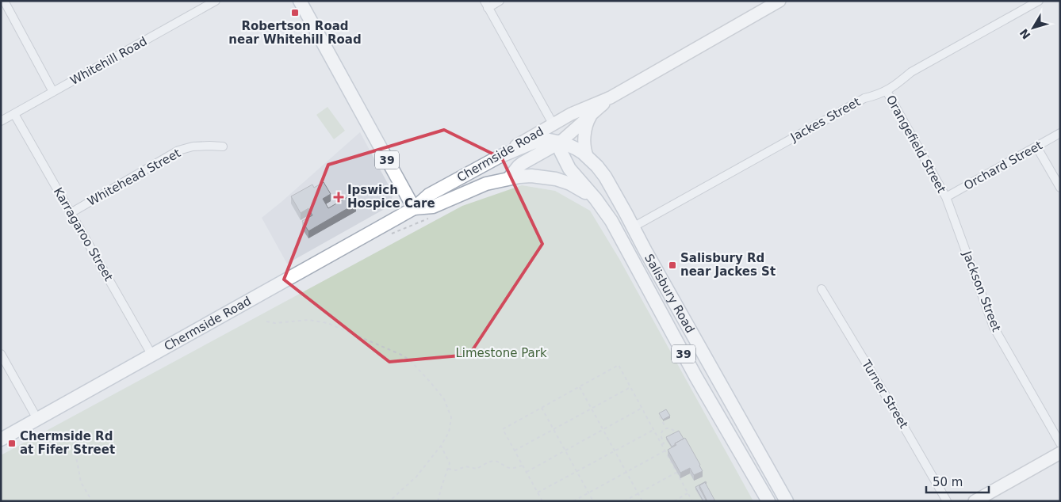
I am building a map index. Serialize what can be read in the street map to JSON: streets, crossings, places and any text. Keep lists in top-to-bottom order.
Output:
{
  "streets": {
    "main road": ["Chermside Road", "39", "Salisbury Road"],
    "street": [
      "Whitehill Road",
      "Jackes Street",
      "Orangefield Street",
      "Orchard Street",
      "Whitehead Street",
      "Karragaroo Street",
      "Jackson Street",
      "Turner Street"
    ]
  },
  "crossings": [
    ["Whitehill Road", "Karragaroo Street"],
    ["Jackes Street", "Orangefield Street"],
    ["Jackes Street", "Salisbury Road"],
    ["Orangefield Street", "Orchard Street"],
    ["Orangefield Street", "Jackson Street"],
    ["Chermside Road", "39"],
    ["Chermside Road", "Karragaroo Street"],
    ["Chermside Road", "Salisbury Road"],
    ["Orchard Street", "Jackson Street"],
    ["Whitehead Street", "Karragaroo Street"]
  ],
  "parks": ["Limestone Park"],
  "places": {
    "transit": ["Robertson Road near Whitehill Road", "Salisbury Rd near Jackes St", "Chermside Rd at Fifer Street"],
    "health": ["Ipswich Hospice Care"]
  },
  "scale_bar": "50 m",
  "north": "bottom left"
}
